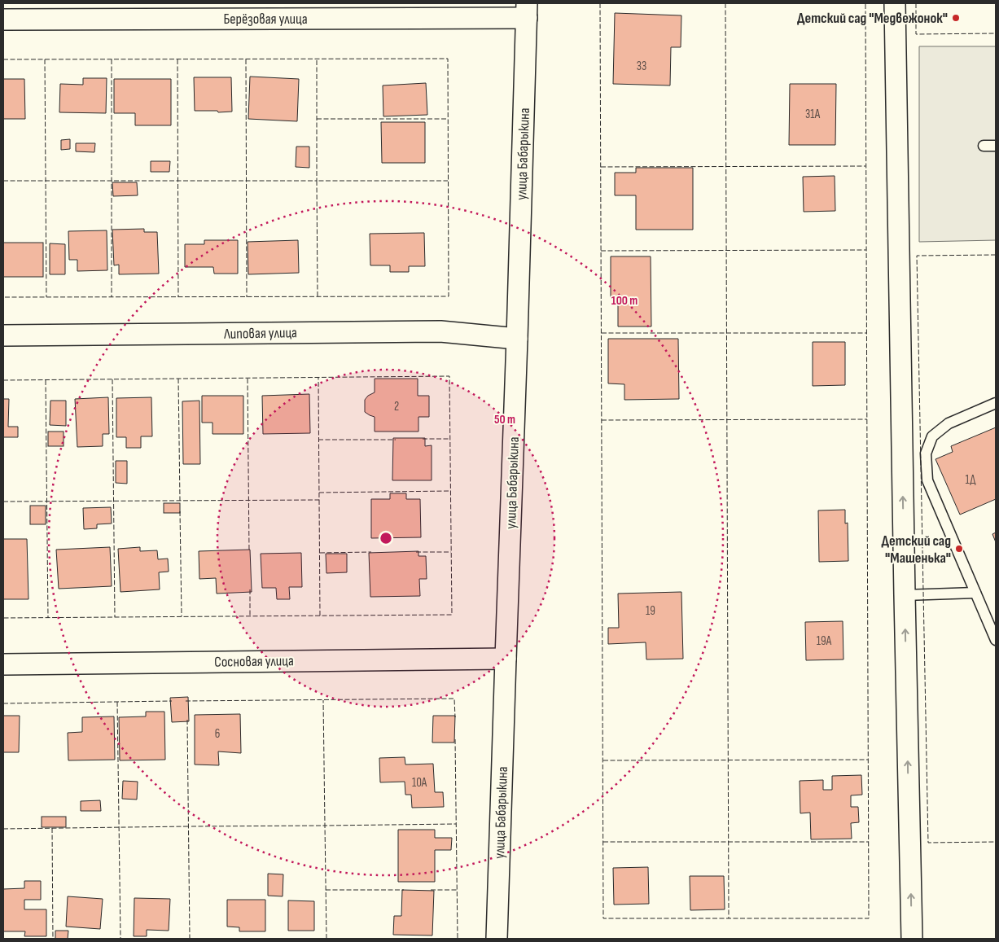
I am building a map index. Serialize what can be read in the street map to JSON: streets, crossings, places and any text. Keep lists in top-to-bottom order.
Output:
{
  "streets": {
    "street": [
      "Берёзовая улица",
      "улица Бабарыкина",
      "Липовая улица",
      "Сосновая улица"
    ]
  },
  "crossings": [
    ["Берёзовая улица", "улица Бабарыкина"],
    ["улица Бабарыкина", "Липовая улица"],
    ["улица Бабарыкина", "Сосновая улица"]
  ],
  "places": ["Детский сад \"Медвежонок\"", "Детский сад \"Машенька\""],
  "house_numbers": [
    "33",
    "31А",
    "2",
    "1Д",
    "19",
    "19А",
    "6",
    "10А"
  ],
  "rings": ["100 m", "50 m"]
}
